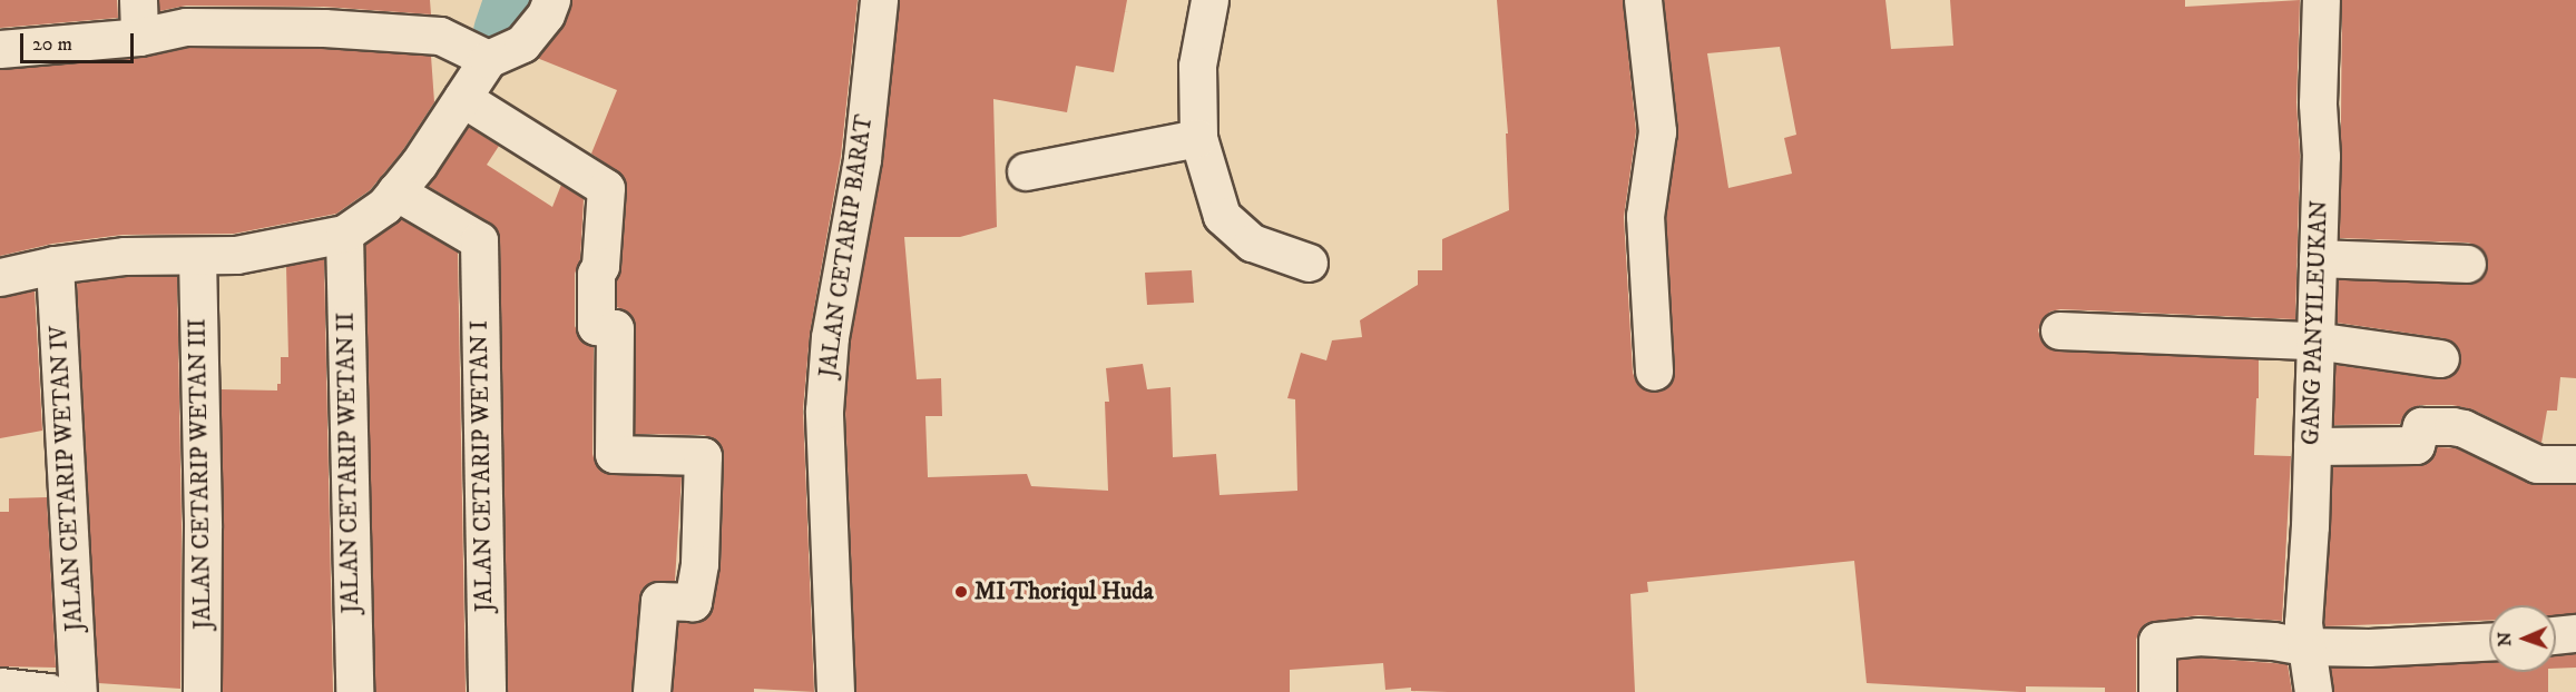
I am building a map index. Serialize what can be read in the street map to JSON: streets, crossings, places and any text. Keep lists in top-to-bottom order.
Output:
{
  "streets": {
    "street": [
      "JALAN CETARIP BARAT",
      "GANG PANYILEUKAN",
      "JALAN CETARIP WETAN II",
      "JALAN CETARIP WETAN I",
      "JALAN CETARIP WETAN III",
      "JALAN CETARIP WETAN IV"
    ]
  },
  "places": ["MI Thoriqul Huda"],
  "scale_bar": "20 m",
  "north": "left"
}
